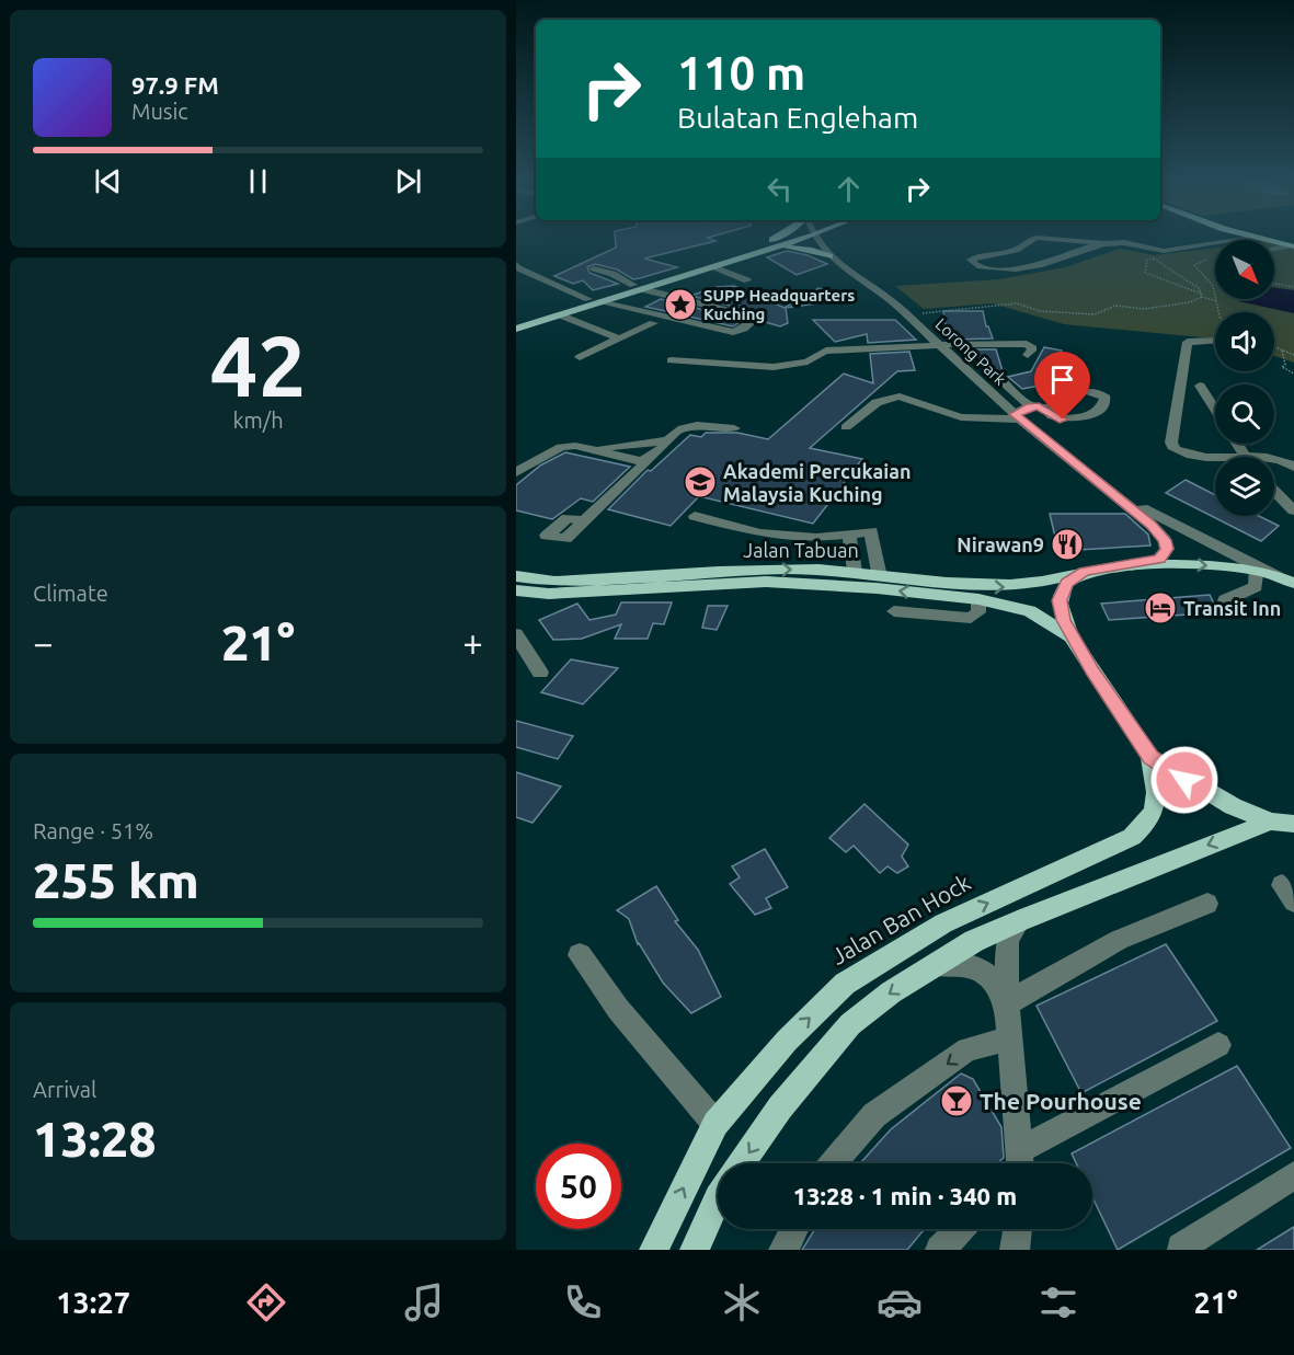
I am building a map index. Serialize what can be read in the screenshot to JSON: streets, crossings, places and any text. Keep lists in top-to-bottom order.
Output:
{
  "streets": {
    "main road": ["Jalan Tabuan", "Jalan Ban Hock"],
    "street": ["Lorong Park"]
  },
  "places": {
    "place": ["SUPP Headquarters Kuching"],
    "school or university": ["Akademi Percukaian Malaysia Kuching"],
    "restaurant": ["Nirawan9"],
    "hotel": ["Transit Inn"],
    "bar": ["The Pourhouse"]
  },
  "north": "bottom right",
  "page": {
    "turn": ["110 m", "Bulatan Engleham"],
    "song": ["97.9 FM", "Music"],
    "tile": [
      ["42", "km/h"],
      "Climate",
      ["Range · 51%", "255 km"],
      ["Arrival", "13:28"]
    ],
    "heat": ["−", "21°", "+"],
    "limit": "50",
    "trip": "13:28 · 1 min · 340 m",
    "tabs": ["13:27", "21°"]
  }
}
